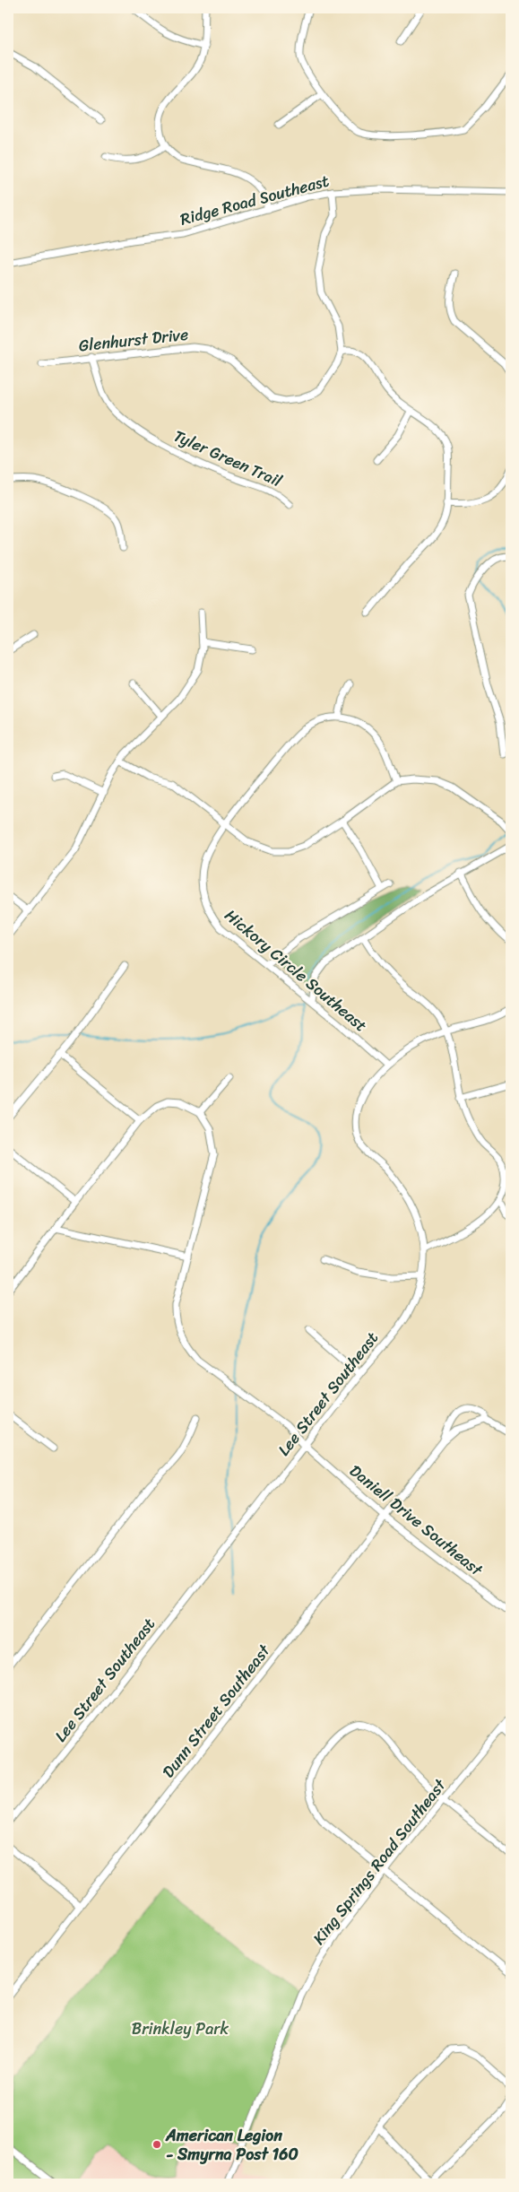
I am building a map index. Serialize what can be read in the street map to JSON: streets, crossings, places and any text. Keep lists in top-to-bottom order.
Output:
{
  "streets": {
    "street": [
      "Ridge Road Southeast",
      "Glenhurst Drive",
      "Tyler Green Trail",
      "Hickory Circle Southeast",
      "Lee Street Southeast",
      "Daniell Drive Southeast",
      "Dunn Street Southeast",
      "King Springs Road Southeast"
    ]
  },
  "crossings": [
    ["Glenhurst Drive", "Tyler Green Trail"],
    ["Hickory Circle Southeast", "Lee Street Southeast"],
    ["Lee Street Southeast", "Daniell Drive Southeast"],
    ["Daniell Drive Southeast", "Dunn Street Southeast"]
  ],
  "parks": ["Brinkley Park"],
  "places": ["American Legion - Smyrna Post 160"]
}
